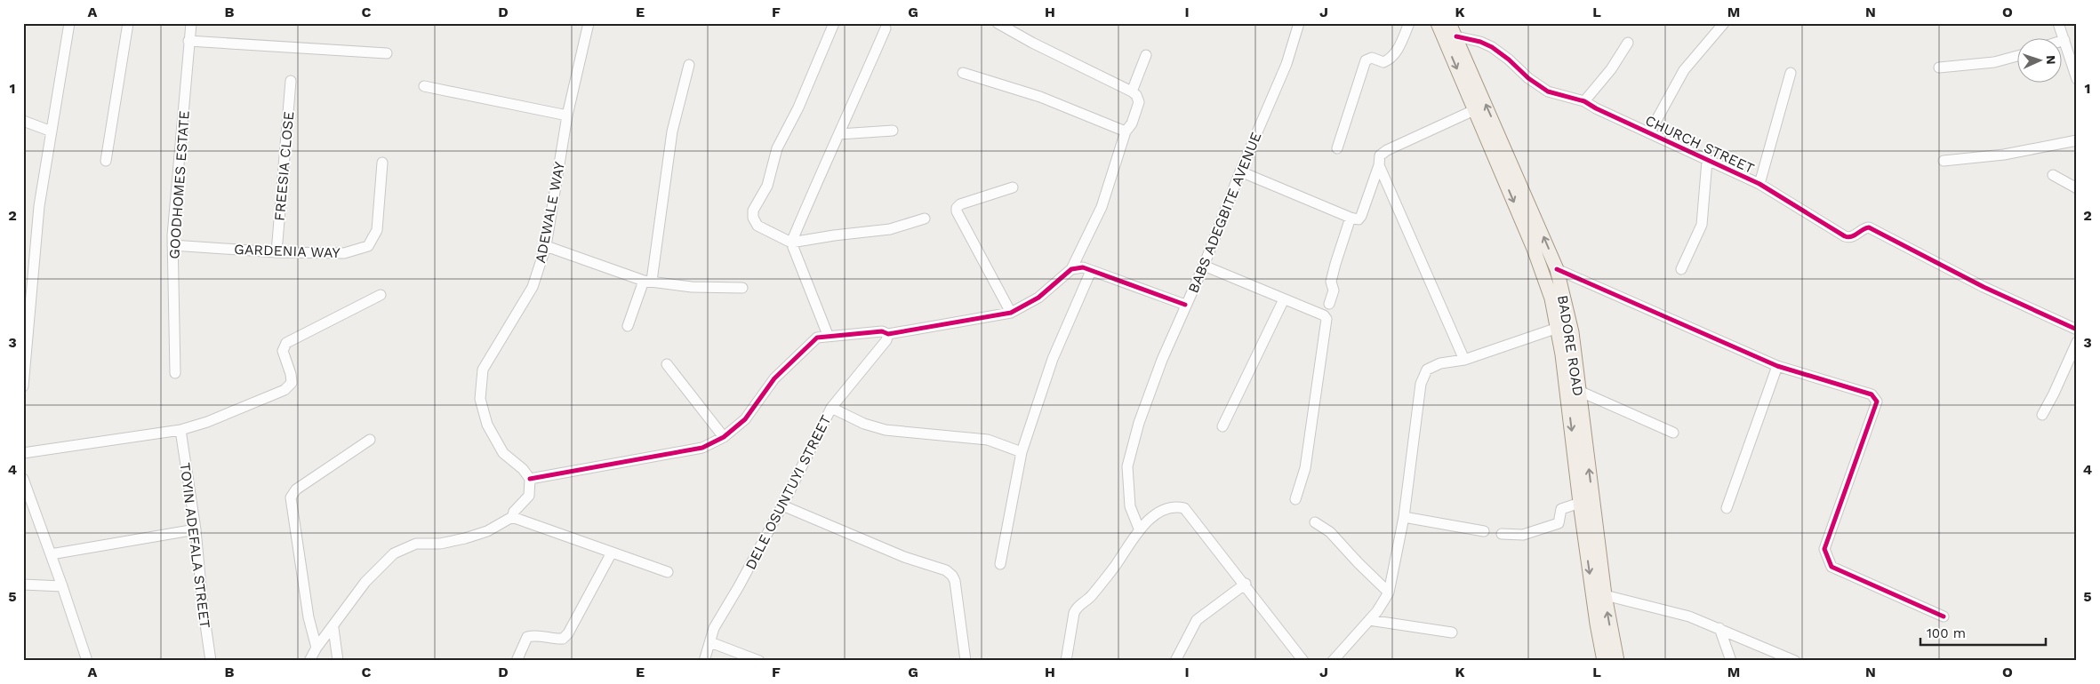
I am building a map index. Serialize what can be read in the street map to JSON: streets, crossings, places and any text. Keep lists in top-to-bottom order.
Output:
{
  "streets": {
    "main road": ["BADORE ROAD"],
    "street": [
      "CHURCH STREET",
      "FREESIA CLOSE",
      "GOODHOMES ESTATE",
      "ADEWALE WAY",
      "BABS ADEGBITE AVENUE",
      "GARDENIA WAY",
      "DELE OSUNTUYI STREET",
      "TOYIN ADEFALA STREET"
    ]
  },
  "crossings": [
    ["CHURCH STREET", "BADORE ROAD"],
    ["FREESIA CLOSE", "GARDENIA WAY"],
    ["GOODHOMES ESTATE", "GARDENIA WAY"]
  ],
  "scale_bar": "100 m",
  "north": "right",
  "grid": {
    "columns": [
      "A",
      "B",
      "C",
      "D",
      "E",
      "F",
      "G",
      "H",
      "I",
      "J",
      "K",
      "L",
      "M",
      "N",
      "O"
    ],
    "rows": [
      "1",
      "2",
      "3",
      "4",
      "5"
    ]
  }
}
